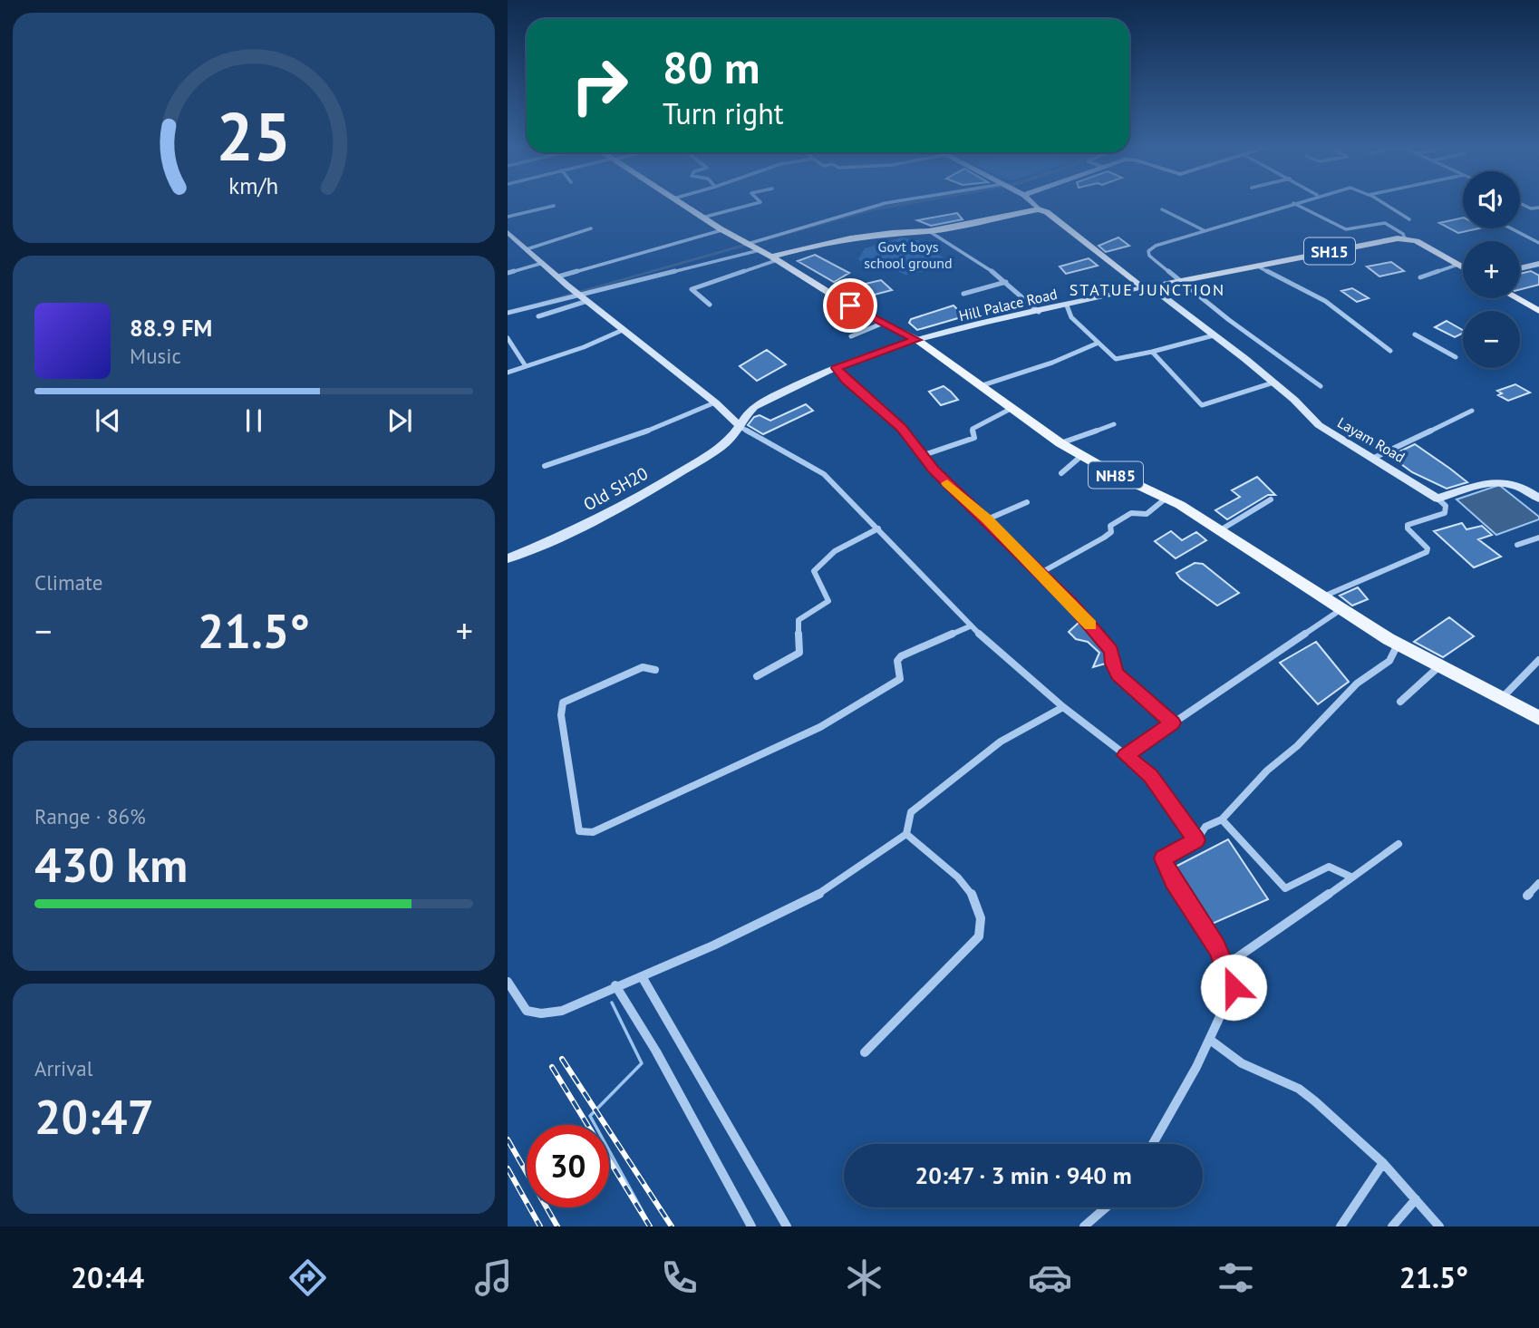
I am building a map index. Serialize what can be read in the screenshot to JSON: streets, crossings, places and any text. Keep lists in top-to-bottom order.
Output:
{
  "streets": {
    "main road": [
      "SH15",
      "Hill Palace Road",
      "Layam Road",
      "NH85",
      "Old SH20"
    ]
  },
  "crossings": [
    ["SH15", "Hill Palace Road"],
    ["SH15", "Layam Road"],
    ["Hill Palace Road", "Layam Road"],
    ["Hill Palace Road", "NH85"]
  ],
  "districts": ["STATUE JUNCTION"],
  "parks": ["Govt boys school ground"],
  "page": {
    "turn": ["80 m", "Turn right"],
    "map_buttons": ["+", "−"],
    "song": ["88.9 FM", "Music"],
    "tile": [
      "Climate",
      ["Range · 86%", "430 km"],
      ["Arrival", "20:47"]
    ],
    "heat": ["−", "21.5°", "+"],
    "limit": "30",
    "trip": "20:47 · 3 min · 940 m",
    "tabs": ["20:44", "21.5°"],
    "gauge": ["25", "km/h"]
  }
}
